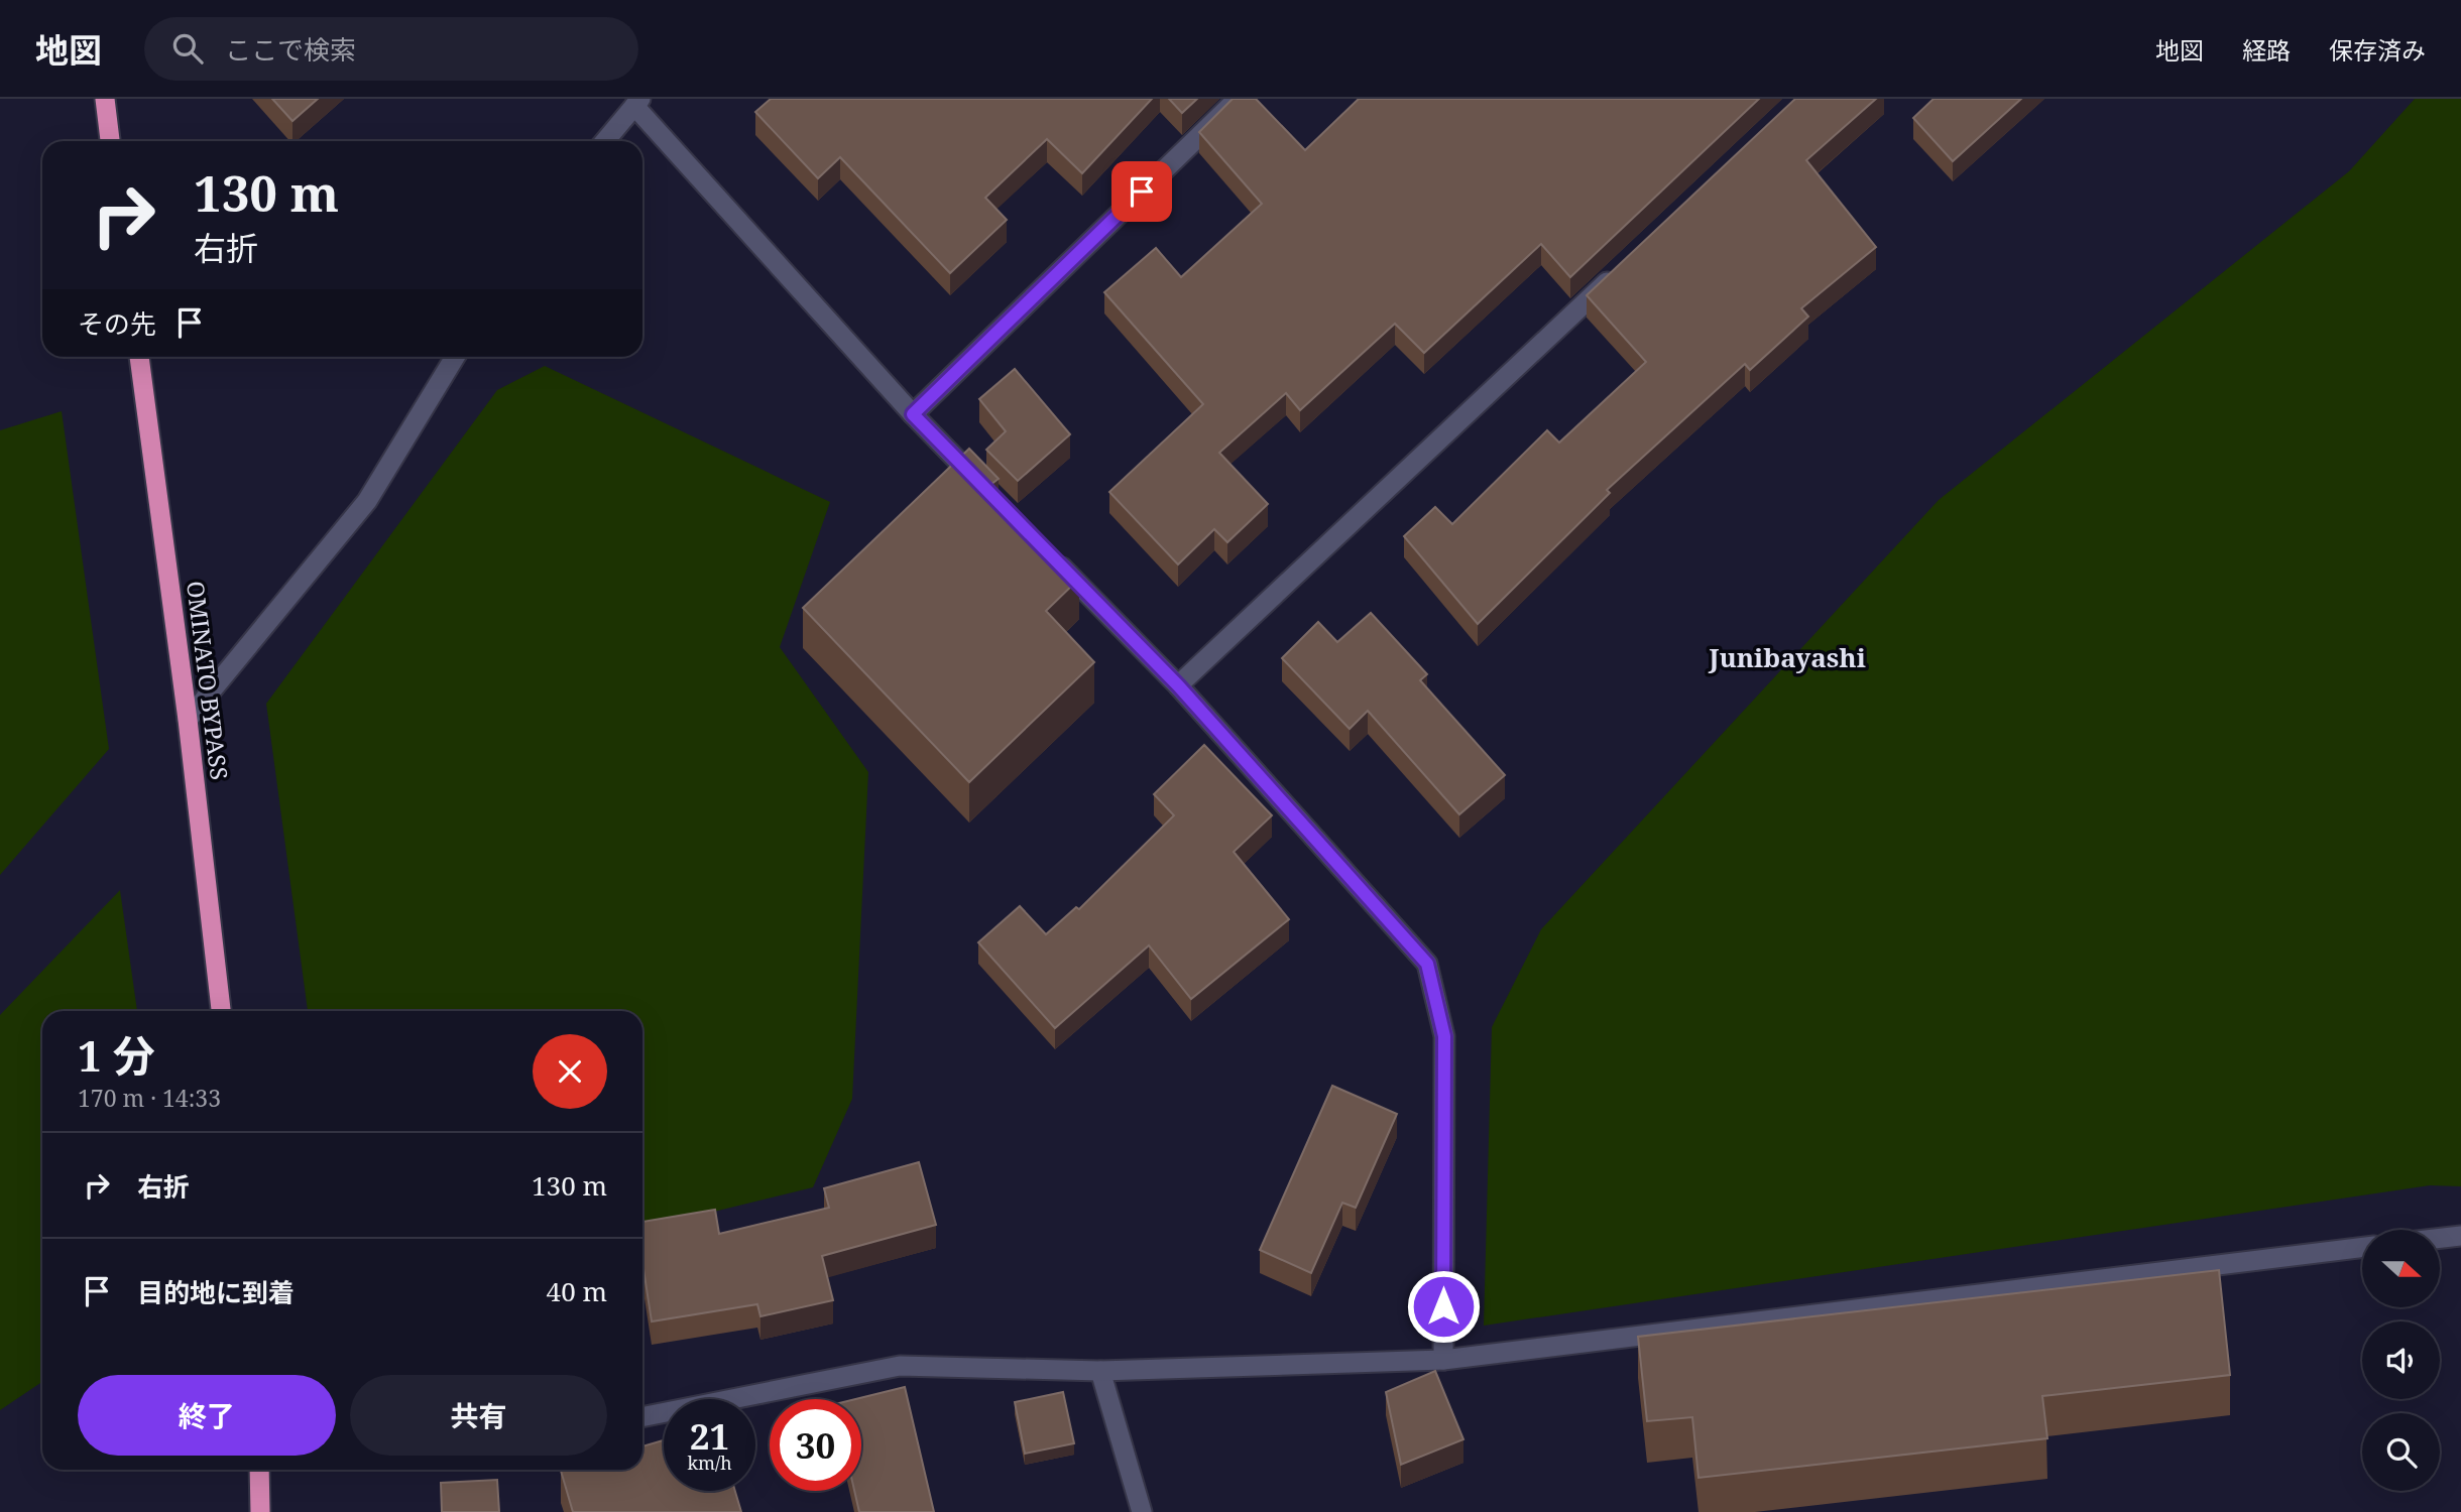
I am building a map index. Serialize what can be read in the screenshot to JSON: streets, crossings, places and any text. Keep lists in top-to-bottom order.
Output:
{
  "streets": {
    "highway": ["OMINATO BYPASS"]
  },
  "districts": ["Junibayashi"],
  "north": "right",
  "page": {
    "header": "地図",
    "search": "ここで検索",
    "nav": ["地図", "経路", "保存済み"],
    "turn": ["130 m", "右折"],
    "then": "その先",
    "heading": ["1 分", "170 m · 14:33"],
    "list": [
      {
        "name": "右折",
        "value": "130 m"
      },
      {
        "name": "目的地に到着",
        "value": "40 m"
      }
    ],
    "buttons": ["終了", "共有"],
    "speed": "21 km/h",
    "limit": "30"
  }
}
